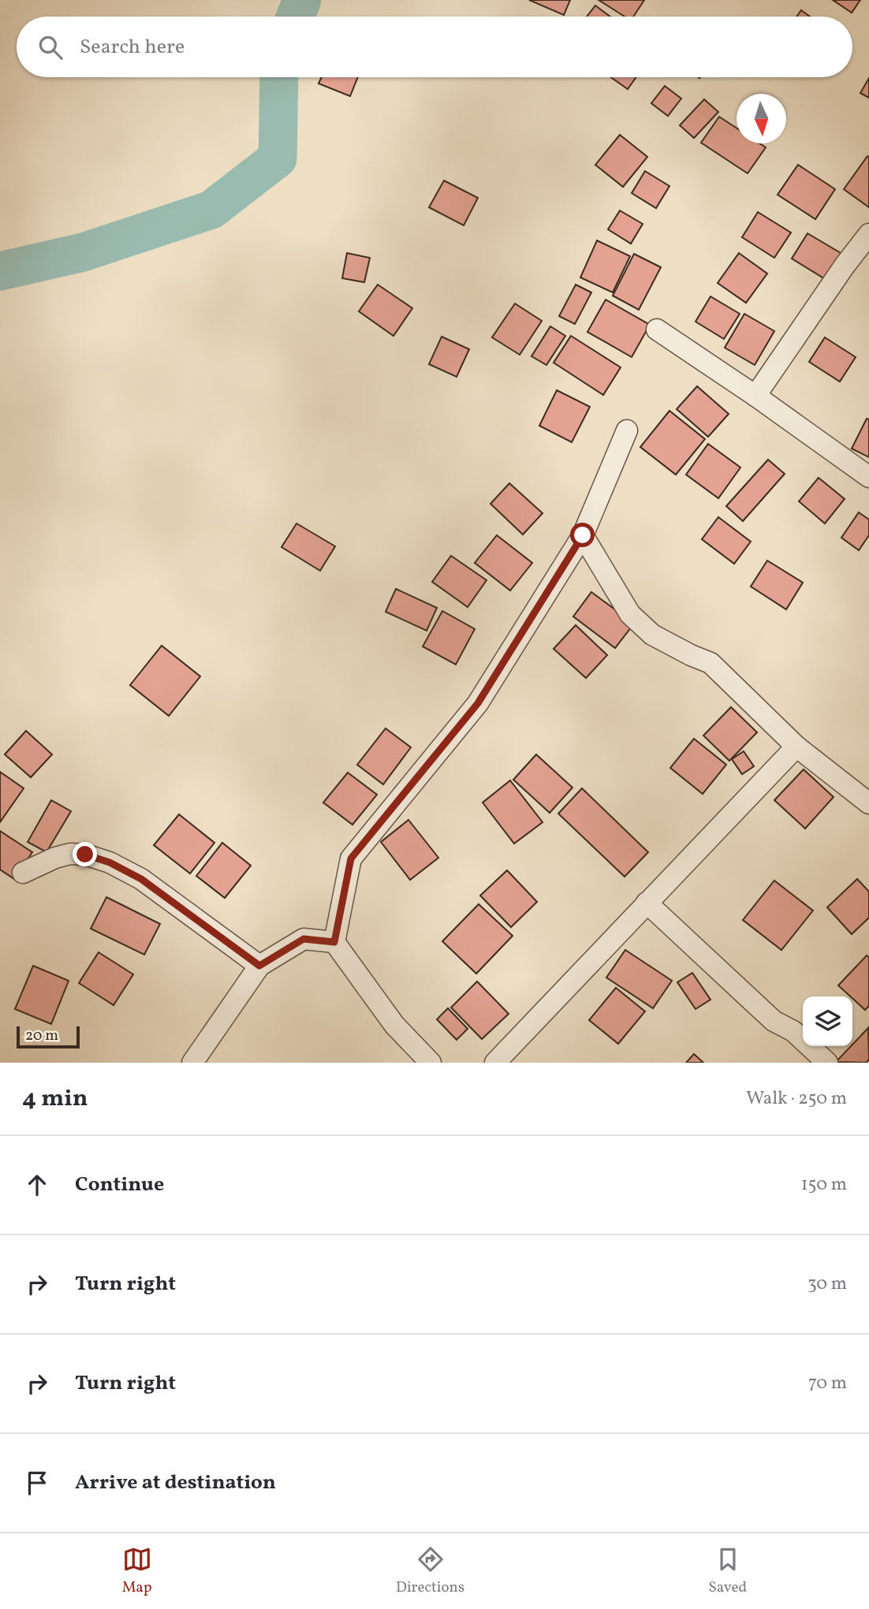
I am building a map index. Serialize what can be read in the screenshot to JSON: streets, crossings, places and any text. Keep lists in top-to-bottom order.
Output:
{
  "scale_bar": "20 m",
  "north": "bottom",
  "page": {
    "search": "Search here",
    "scale": "20 m",
    "heading": ["4 min", "Walk · 250 m"],
    "list": [
      ["Continue", "150 m"],
      ["Turn right", "30 m"],
      ["Turn right", "70 m"],
      "Arrive at destination"
    ],
    "nav": ["Map", "Directions", "Saved"]
  }
}
